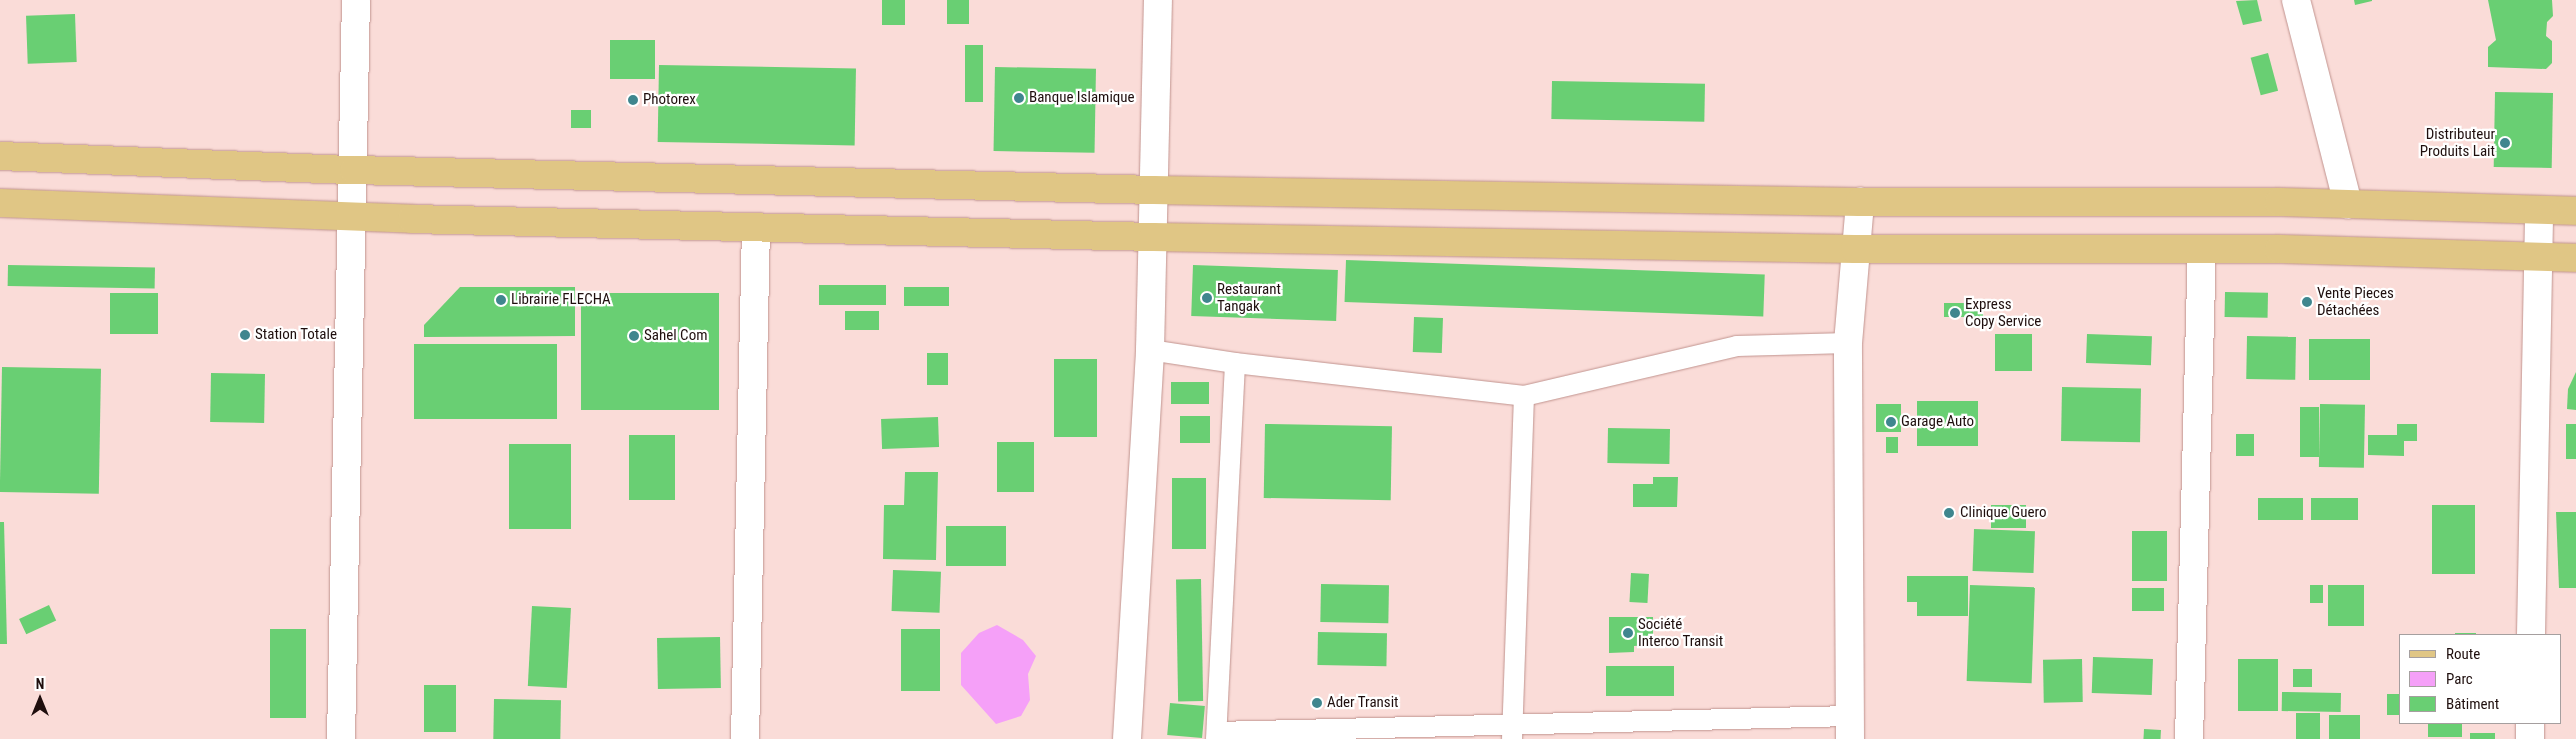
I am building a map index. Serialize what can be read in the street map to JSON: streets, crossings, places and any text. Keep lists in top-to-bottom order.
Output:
{
  "places": [
    "Banque Islamique",
    "Photorex",
    "Distributeur Produits Lait",
    "Restaurant Tangak",
    "Librairie FLECHA",
    "Vente Pieces Détachées",
    "Express Copy Service",
    "Station Totale",
    "Sahel Com",
    "Garage Auto",
    "Clinique Guero",
    "Société Interco Transit",
    "Ader Transit"
  ],
  "legend": ["Route", "Parc", "Bâtiment"],
  "north": "top"
}
